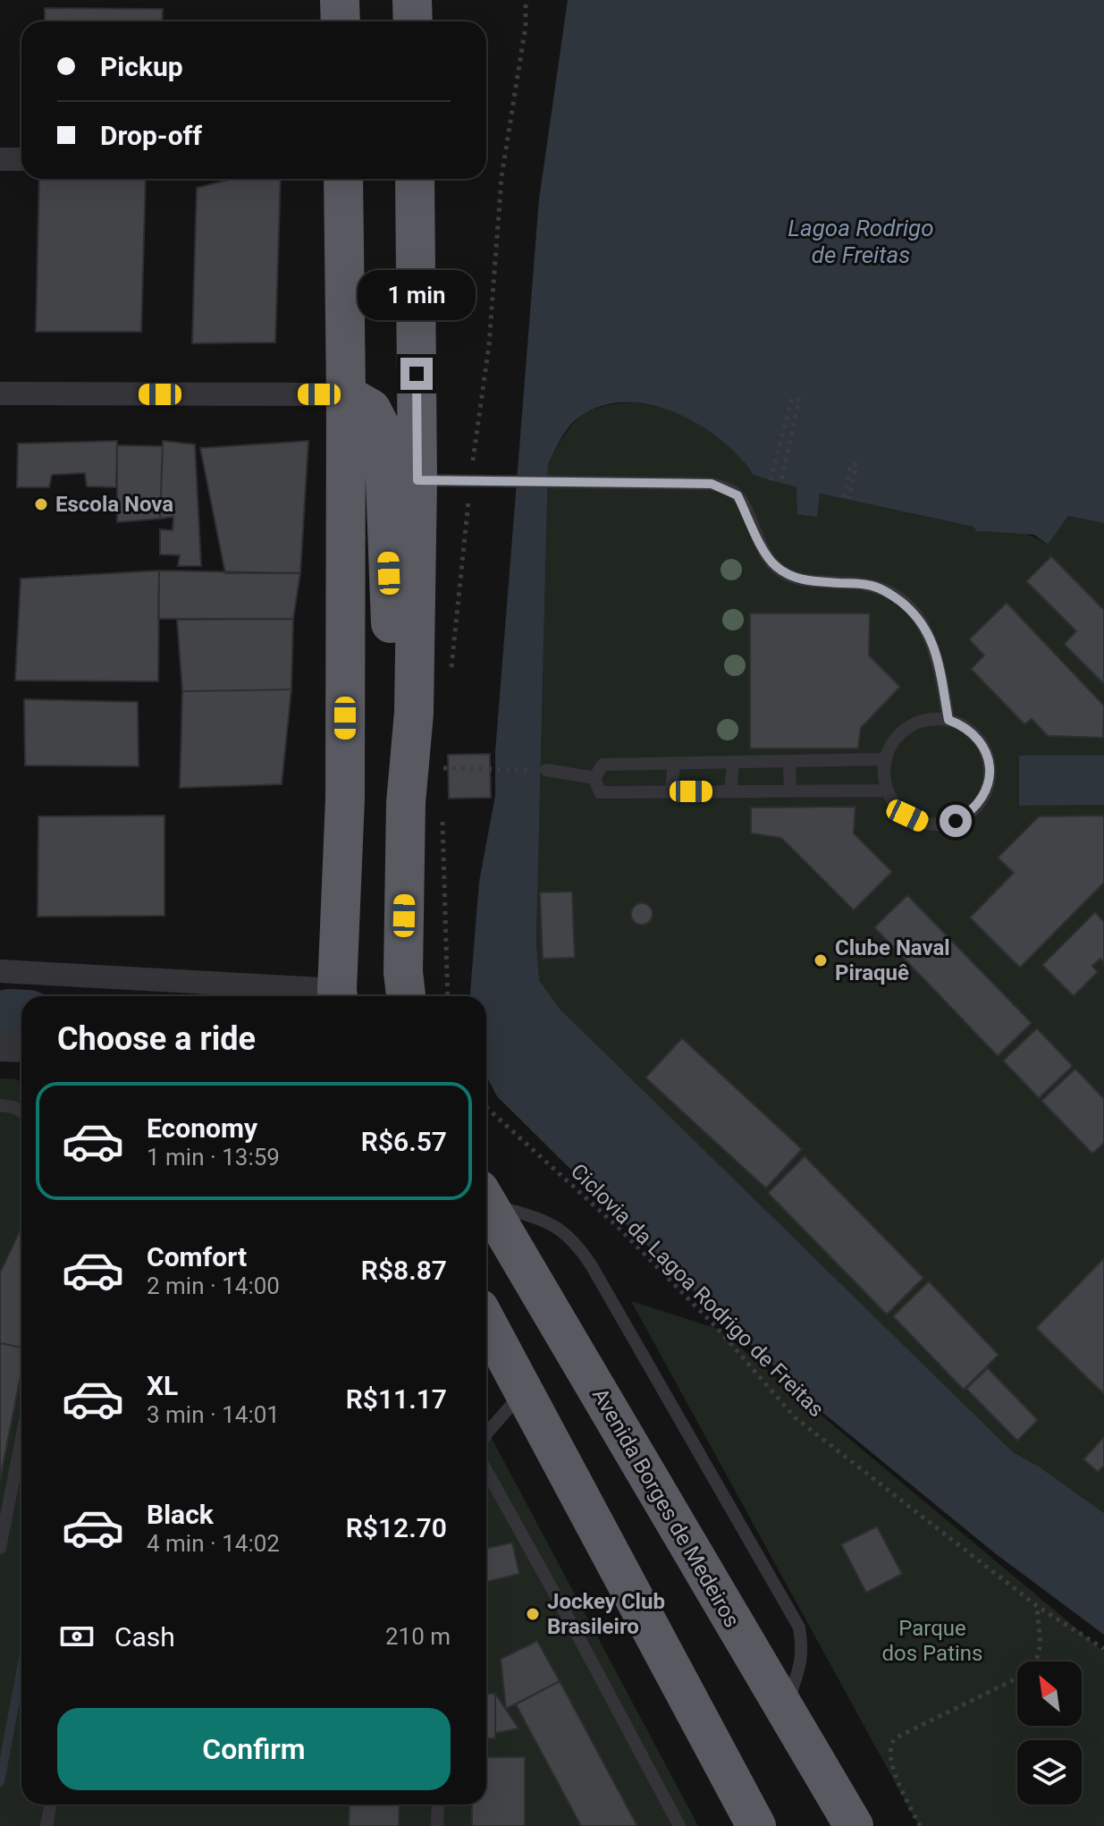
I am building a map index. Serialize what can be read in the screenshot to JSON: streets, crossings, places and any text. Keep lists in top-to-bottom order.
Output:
{
  "streets": {
    "highway": ["Avenida Borges de Medeiros"],
    "path": ["Ciclovia da Lagoa Rodrigo de Freitas"]
  },
  "water": ["Lagoa Rodrigo de Freitas"],
  "parks": ["Parque dos Patins"],
  "places": ["Escola Nova", "Clube Naval Piraquê", "Jockey Club Brasileiro"],
  "north": "top left",
  "page": {
    "banner": ["Pickup", "Drop-off"],
    "bubble": "1 min",
    "heading": "Choose a ride",
    "list": [
      {
        "name": "Economy",
        "note": "1 min · 13:59",
        "value": "R$6.57"
      },
      {
        "name": "Comfort",
        "note": "2 min · 14:00",
        "value": "R$8.87"
      },
      {
        "name": "XL",
        "note": "3 min · 14:01",
        "value": "R$11.17"
      },
      {
        "name": "Black",
        "note": "4 min · 14:02",
        "value": "R$12.70"
      }
    ],
    "pay": ["Cash", "210 m"],
    "buttons": "Confirm"
  }
}
